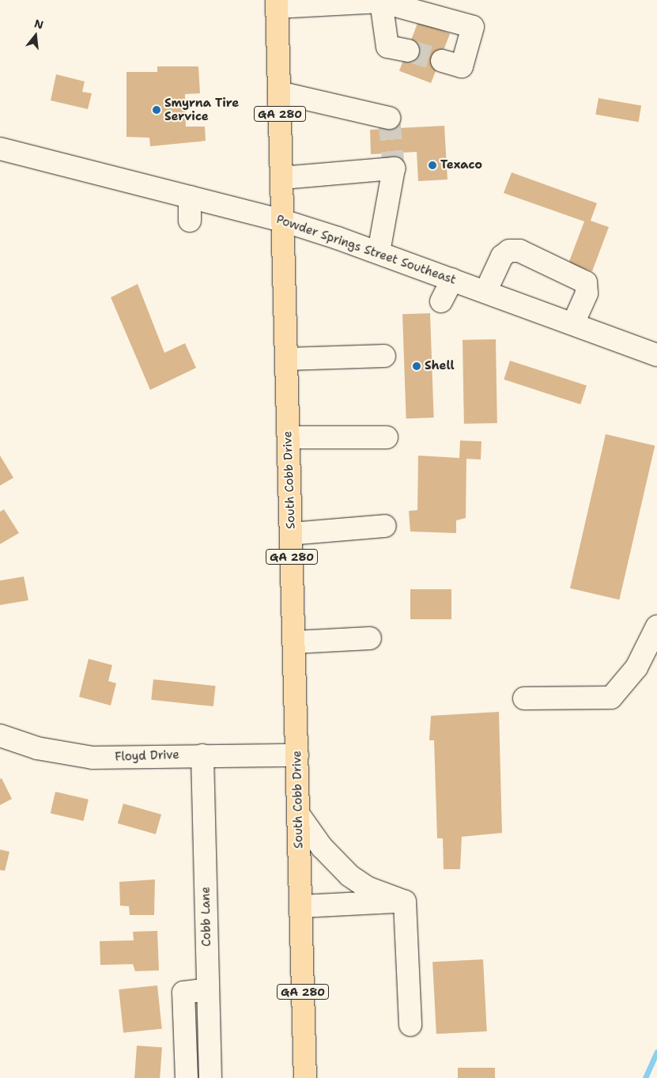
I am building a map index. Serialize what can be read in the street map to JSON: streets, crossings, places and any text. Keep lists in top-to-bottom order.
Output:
{
  "streets": {
    "main road": ["GA 280", "South Cobb Drive"],
    "street": ["Powder Springs Street Southeast", "Floyd Drive", "Cobb Lane"]
  },
  "crossings": [
    ["Powder Springs Street Southeast", "South Cobb Drive"],
    ["South Cobb Drive", "Floyd Drive"],
    ["Floyd Drive", "Cobb Lane"]
  ],
  "places": ["Smyrna Tire Service", "Texaco", "Shell"],
  "north": "top"
}
